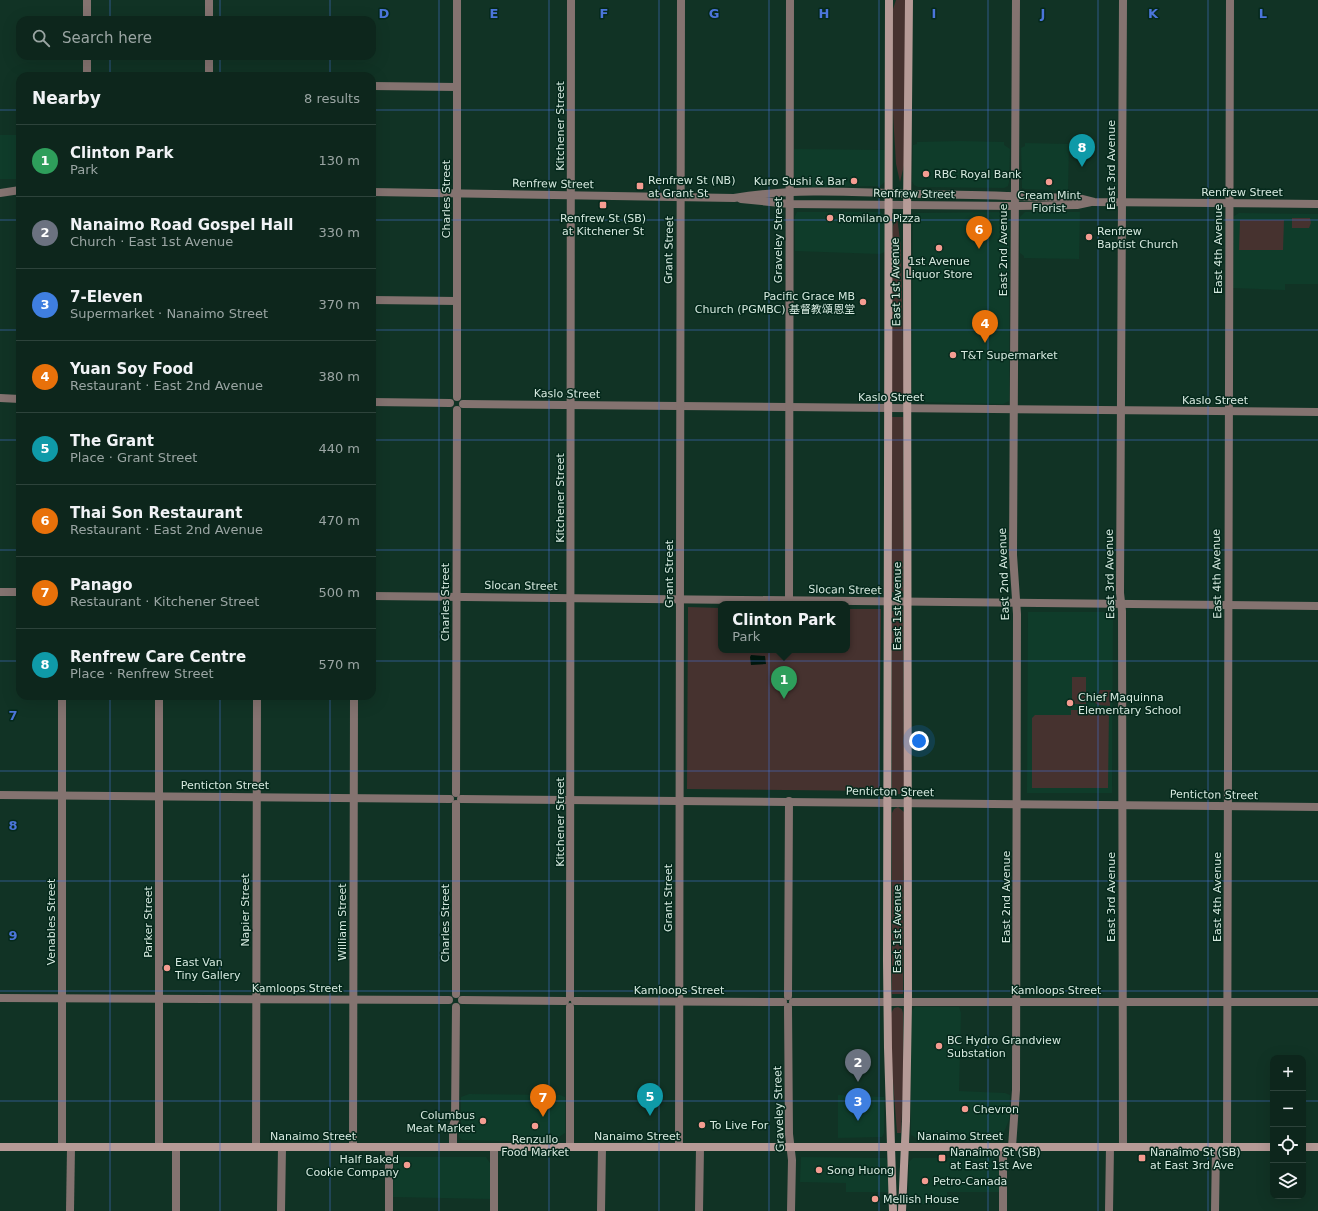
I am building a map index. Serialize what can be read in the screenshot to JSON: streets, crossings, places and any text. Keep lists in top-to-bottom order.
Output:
{
  "streets": {
    "main road": ["East 1st Avenue", "Nanaimo Street"],
    "street": [
      "Kitchener Street",
      "East 3rd Avenue",
      "Renfrew Street",
      "Charles Street",
      "Graveley Street",
      "East 4th Avenue",
      "Grant Street",
      "East 2nd Avenue",
      "Kaslo Street",
      "Slocan Street",
      "Penticton Street",
      "Napier Street",
      "Venables Street",
      "Parker Street",
      "William Street",
      "Kamloops Street"
    ]
  },
  "crossings": [
    ["Kitchener Street", "Renfrew Street"],
    ["Kitchener Street", "Kaslo Street"],
    ["Kitchener Street", "Slocan Street"],
    ["Kitchener Street", "Penticton Street"],
    ["Kitchener Street", "Kamloops Street"],
    ["Kitchener Street", "Nanaimo Street"],
    ["East 3rd Avenue", "Renfrew Street"],
    ["East 3rd Avenue", "Kaslo Street"],
    ["East 3rd Avenue", "Slocan Street"],
    ["East 3rd Avenue", "Penticton Street"],
    ["East 3rd Avenue", "Kamloops Street"],
    ["East 3rd Avenue", "Nanaimo Street"],
    ["Renfrew Street", "Charles Street"],
    ["Renfrew Street", "Graveley Street"],
    ["Renfrew Street", "East 4th Avenue"],
    ["Renfrew Street", "Grant Street"],
    ["Renfrew Street", "East 2nd Avenue"],
    ["Renfrew Street", "East 1st Avenue"],
    ["Charles Street", "Kaslo Street"],
    ["Charles Street", "Slocan Street"],
    ["Charles Street", "Penticton Street"],
    ["Charles Street", "Kamloops Street"],
    ["Graveley Street", "Kaslo Street"],
    ["Graveley Street", "Slocan Street"],
    ["Graveley Street", "Penticton Street"],
    ["Graveley Street", "Kamloops Street"],
    ["Graveley Street", "Nanaimo Street"],
    ["East 4th Avenue", "Kaslo Street"],
    ["East 4th Avenue", "Slocan Street"],
    ["East 4th Avenue", "Penticton Street"],
    ["East 4th Avenue", "Kamloops Street"],
    ["East 4th Avenue", "Nanaimo Street"],
    ["Grant Street", "Kaslo Street"],
    ["Grant Street", "Slocan Street"],
    ["Grant Street", "Penticton Street"],
    ["Grant Street", "Kamloops Street"],
    ["Grant Street", "Nanaimo Street"],
    ["East 2nd Avenue", "Kaslo Street"],
    ["East 2nd Avenue", "Slocan Street"],
    ["East 2nd Avenue", "Penticton Street"],
    ["East 2nd Avenue", "Kamloops Street"],
    ["East 2nd Avenue", "Nanaimo Street"],
    ["East 1st Avenue", "Kaslo Street"],
    ["East 1st Avenue", "Slocan Street"],
    ["East 1st Avenue", "Penticton Street"],
    ["East 1st Avenue", "Kamloops Street"],
    ["East 1st Avenue", "Nanaimo Street"],
    ["Penticton Street", "Napier Street"],
    ["Penticton Street", "Venables Street"],
    ["Penticton Street", "Parker Street"],
    ["Penticton Street", "William Street"],
    ["Napier Street", "Kamloops Street"],
    ["Napier Street", "Nanaimo Street"],
    ["Venables Street", "Kamloops Street"],
    ["Venables Street", "Nanaimo Street"],
    ["Parker Street", "Kamloops Street"],
    ["Parker Street", "Nanaimo Street"],
    ["William Street", "Kamloops Street"],
    ["William Street", "Nanaimo Street"]
  ],
  "places": {
    "other": [
      "RBC Royal Bank",
      "Kuro Sushi & Bar",
      "Cream Mint Florist",
      "Romilano Pizza",
      "Renfrew Baptist Church",
      "1st Avenue Liquor Store",
      "Pacific Grace MB Church (PGMBC) 基督教頌恩堂",
      "T&T Supermarket",
      "Chief Maquinna Elementary School",
      "East Van Tiny Gallery",
      "BC Hydro Grandview Substation",
      "Chevron",
      "Columbus Meat Market",
      "To Live For",
      "Renzullo Food Market",
      "Half Baked Cookie Company",
      "Song Huong",
      "Petro-Canada",
      "Mellish House"
    ],
    "transit": [
      "Renfrew St (NB) at Grant St",
      "Renfrew St (SB) at Kitchener St",
      "Nanaimo St (SB) at East 1st Ave",
      "Nanaimo St (SB) at East 3rd Ave"
    ]
  },
  "page": {
    "search": "Search here",
    "heading": ["Nearby", "8 results"],
    "list": [
      {
        "mark": "1",
        "name": "Clinton Park",
        "note": "Park",
        "value": "130 m"
      },
      {
        "mark": "2",
        "name": "Nanaimo Road Gospel Hall",
        "note": "Church · East 1st Avenue",
        "value": "330 m"
      },
      {
        "mark": "3",
        "name": "7-Eleven",
        "note": "Supermarket · Nanaimo Street",
        "value": "370 m"
      },
      {
        "mark": "4",
        "name": "Yuan Soy Food",
        "note": "Restaurant · East 2nd Avenue",
        "value": "380 m"
      },
      {
        "mark": "5",
        "name": "The Grant",
        "note": "Place · Grant Street",
        "value": "440 m"
      },
      {
        "mark": "6",
        "name": "Thai Son Restaurant",
        "note": "Restaurant · East 2nd Avenue",
        "value": "470 m"
      },
      {
        "mark": "7",
        "name": "Panago",
        "note": "Restaurant · Kitchener Street",
        "value": "500 m"
      },
      {
        "mark": "8",
        "name": "Renfrew Care Centre",
        "note": "Place · Renfrew Street",
        "value": "570 m"
      }
    ],
    "pins": [
      "8",
      "6",
      "4",
      "1",
      "2",
      "5",
      "7",
      "3"
    ],
    "popup": ["Clinton Park", "Park"],
    "map_buttons": ["+", "−"]
  },
  "grid": {
    "columns": [
      "D",
      "E",
      "F",
      "G",
      "H",
      "I",
      "J",
      "K",
      "L"
    ],
    "rows": ["7", "8", "9"]
  }
}
